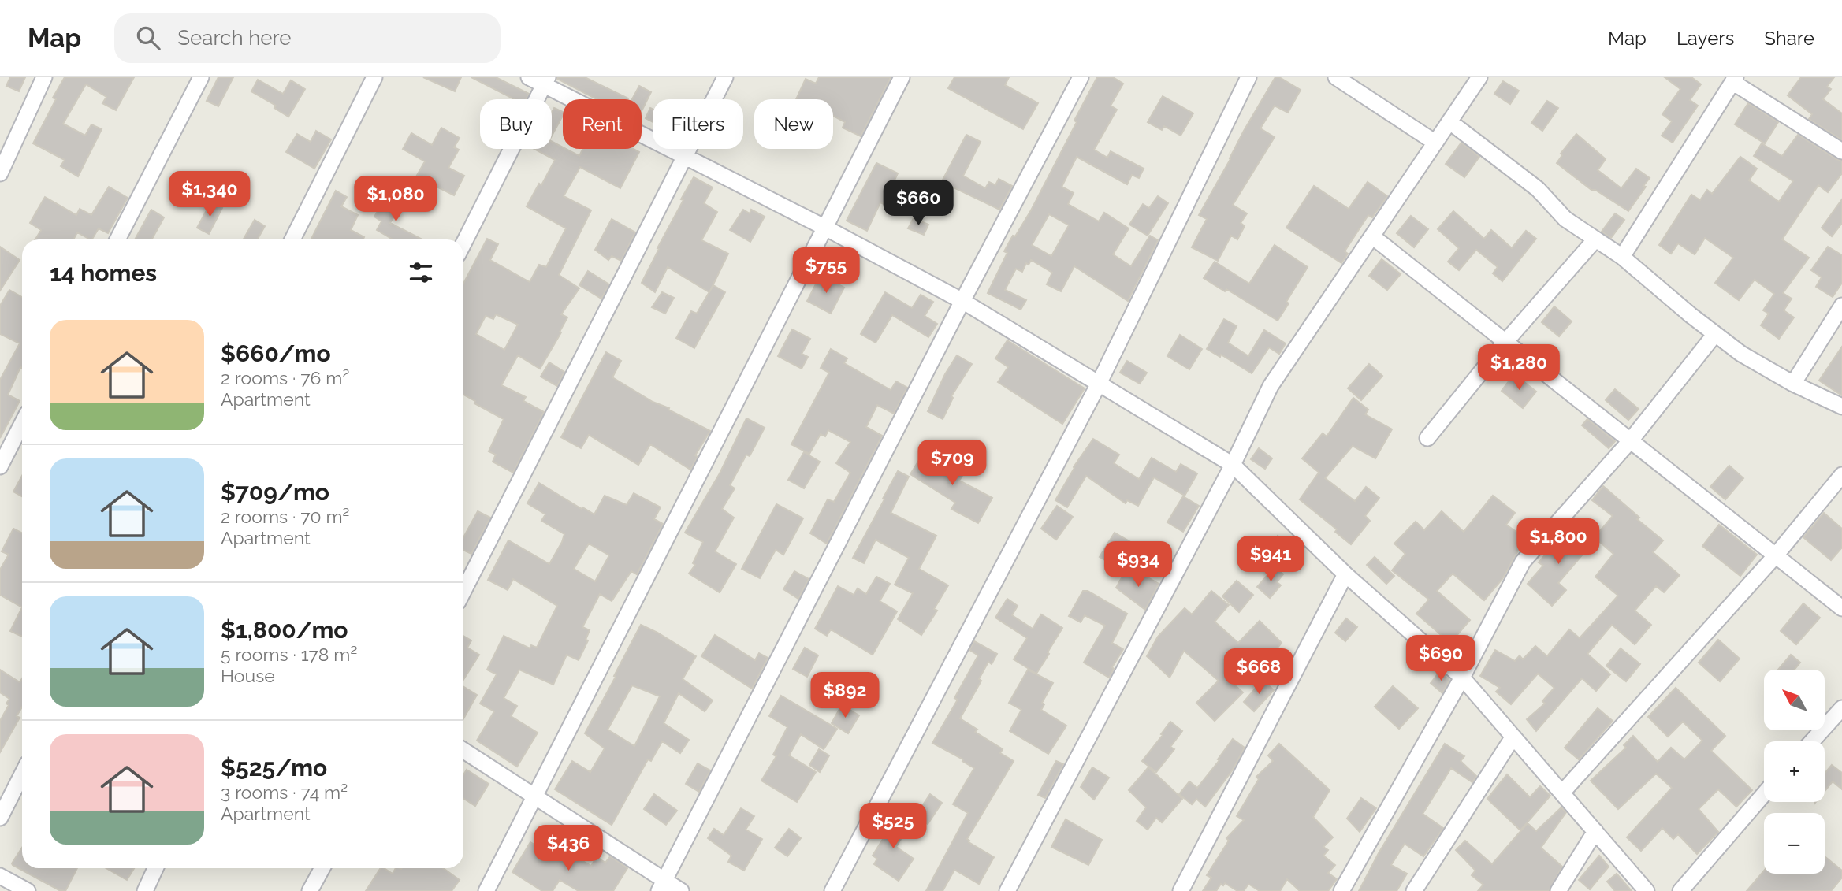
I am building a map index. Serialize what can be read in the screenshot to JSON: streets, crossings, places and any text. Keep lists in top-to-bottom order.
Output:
{
  "north": "top left",
  "page": {
    "header": "Map",
    "search": "Search here",
    "nav": ["Map", "Layers", "Share"],
    "chip": [
      "Buy",
      "Rent",
      "Filters",
      "New"
    ],
    "price": [
      "$1,340",
      "$1,080",
      "$660",
      "$755",
      "$1,280",
      "$709",
      "$1,800",
      "$941",
      "$934",
      "$690",
      "$668",
      "$892",
      "$525",
      "$436"
    ],
    "heading": "14 homes",
    "list": [
      {
        "name": "$660/mo",
        "note": "2 rooms · 76 m² · Apartment"
      },
      {
        "name": "$709/mo",
        "note": "2 rooms · 70 m² · Apartment"
      },
      {
        "name": "$1,800/mo",
        "note": "5 rooms · 178 m² · House"
      },
      {
        "name": "$525/mo",
        "note": "3 rooms · 74 m² · Apartment"
      }
    ],
    "map_buttons": ["+", "−"]
  }
}
